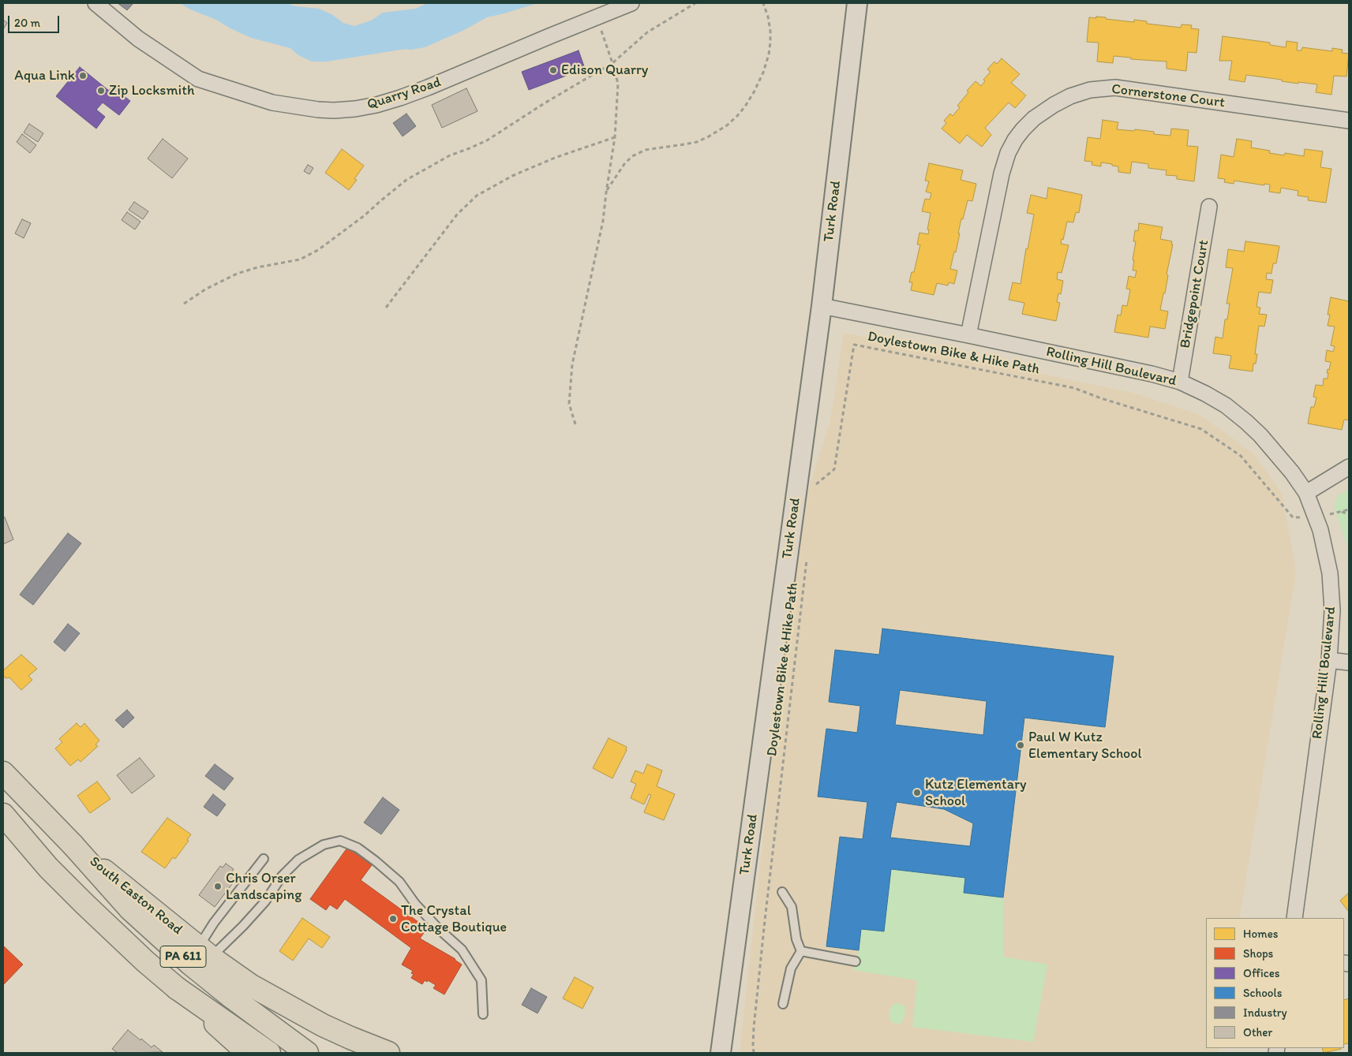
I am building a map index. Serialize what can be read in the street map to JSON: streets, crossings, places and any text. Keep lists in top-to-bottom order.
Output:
{
  "streets": {
    "main road": ["South Easton Road", "PA 611"],
    "street": [
      "Quarry Road",
      "Cornerstone Court",
      "Turk Road",
      "Bridgepoint Court",
      "Rolling Hill Boulevard"
    ],
    "path": ["Doylestown Bike & Hike Path"]
  },
  "crossings": [
    ["Cornerstone Court", "Rolling Hill Boulevard"],
    ["Turk Road", "Rolling Hill Boulevard"],
    ["Bridgepoint Court", "Rolling Hill Boulevard"],
    ["Doylestown Bike & Hike Path", "Rolling Hill Boulevard"],
    ["South Easton Road", "PA 611"]
  ],
  "places": [
    "Edison Quarry",
    "Aqua Link",
    "Zip Locksmith",
    "Paul W Kutz Elementary School",
    "Kutz Elementary School",
    "Chris Orser Landscaping",
    "The Crystal Cottage Boutique"
  ],
  "legend": [
    "Homes",
    "Shops",
    "Offices",
    "Schools",
    "Industry",
    "Other"
  ],
  "scale_bar": "20 m"
}
